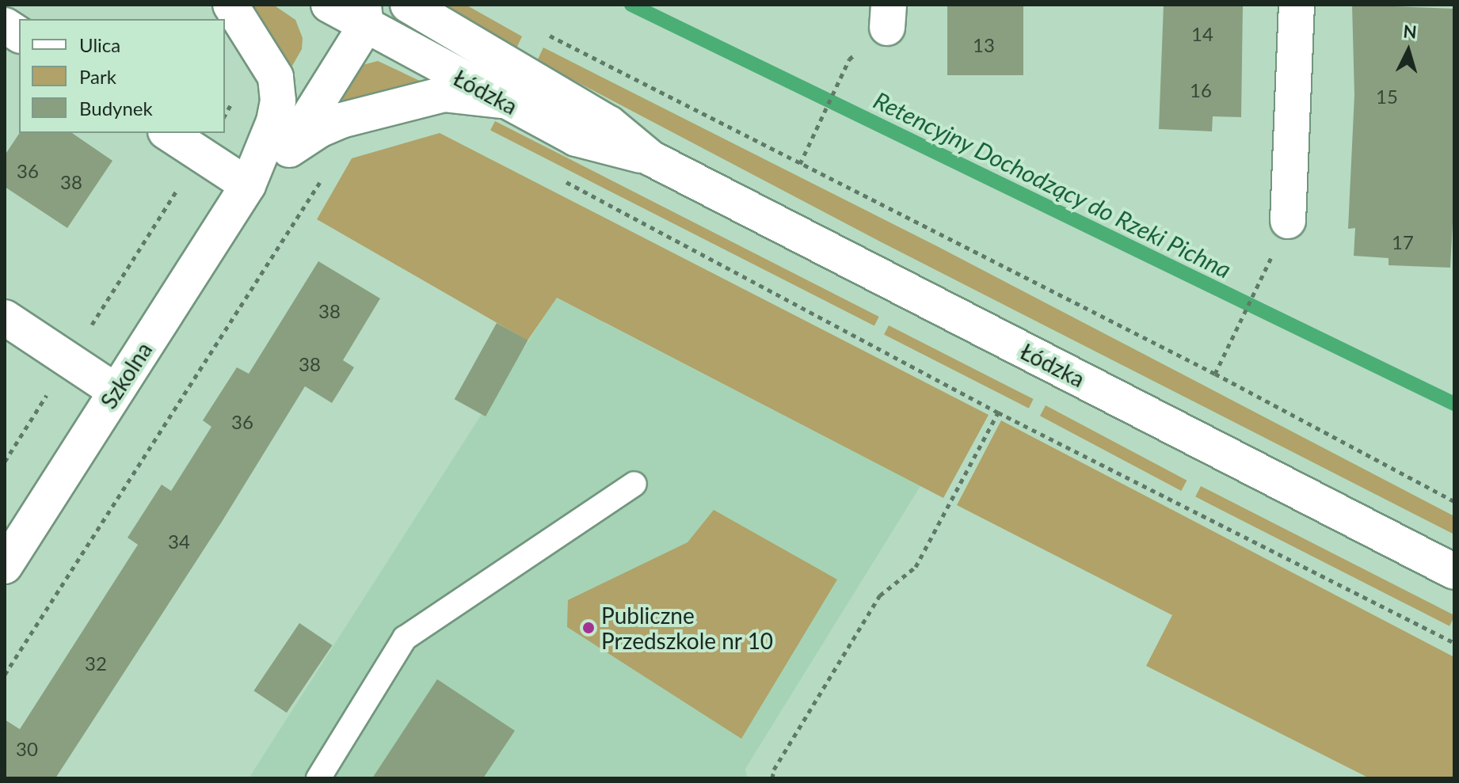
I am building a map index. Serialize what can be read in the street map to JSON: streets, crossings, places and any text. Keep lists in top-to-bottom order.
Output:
{
  "streets": {
    "street": ["Łódzka", "Szkolna"]
  },
  "crossings": [
    ["Łódzka", "Szkolna"]
  ],
  "water": ["Retencyjny Dochodzący do Rzeki Pichna"],
  "places": ["Publiczne Przedszkole nr 10"],
  "house_numbers": [
    "14",
    "13",
    "16",
    "15",
    "36",
    "38",
    "17",
    "38",
    "38",
    "36",
    "34",
    "32",
    "30"
  ],
  "legend": ["Ulica", "Park", "Budynek"],
  "north": "top"
}
